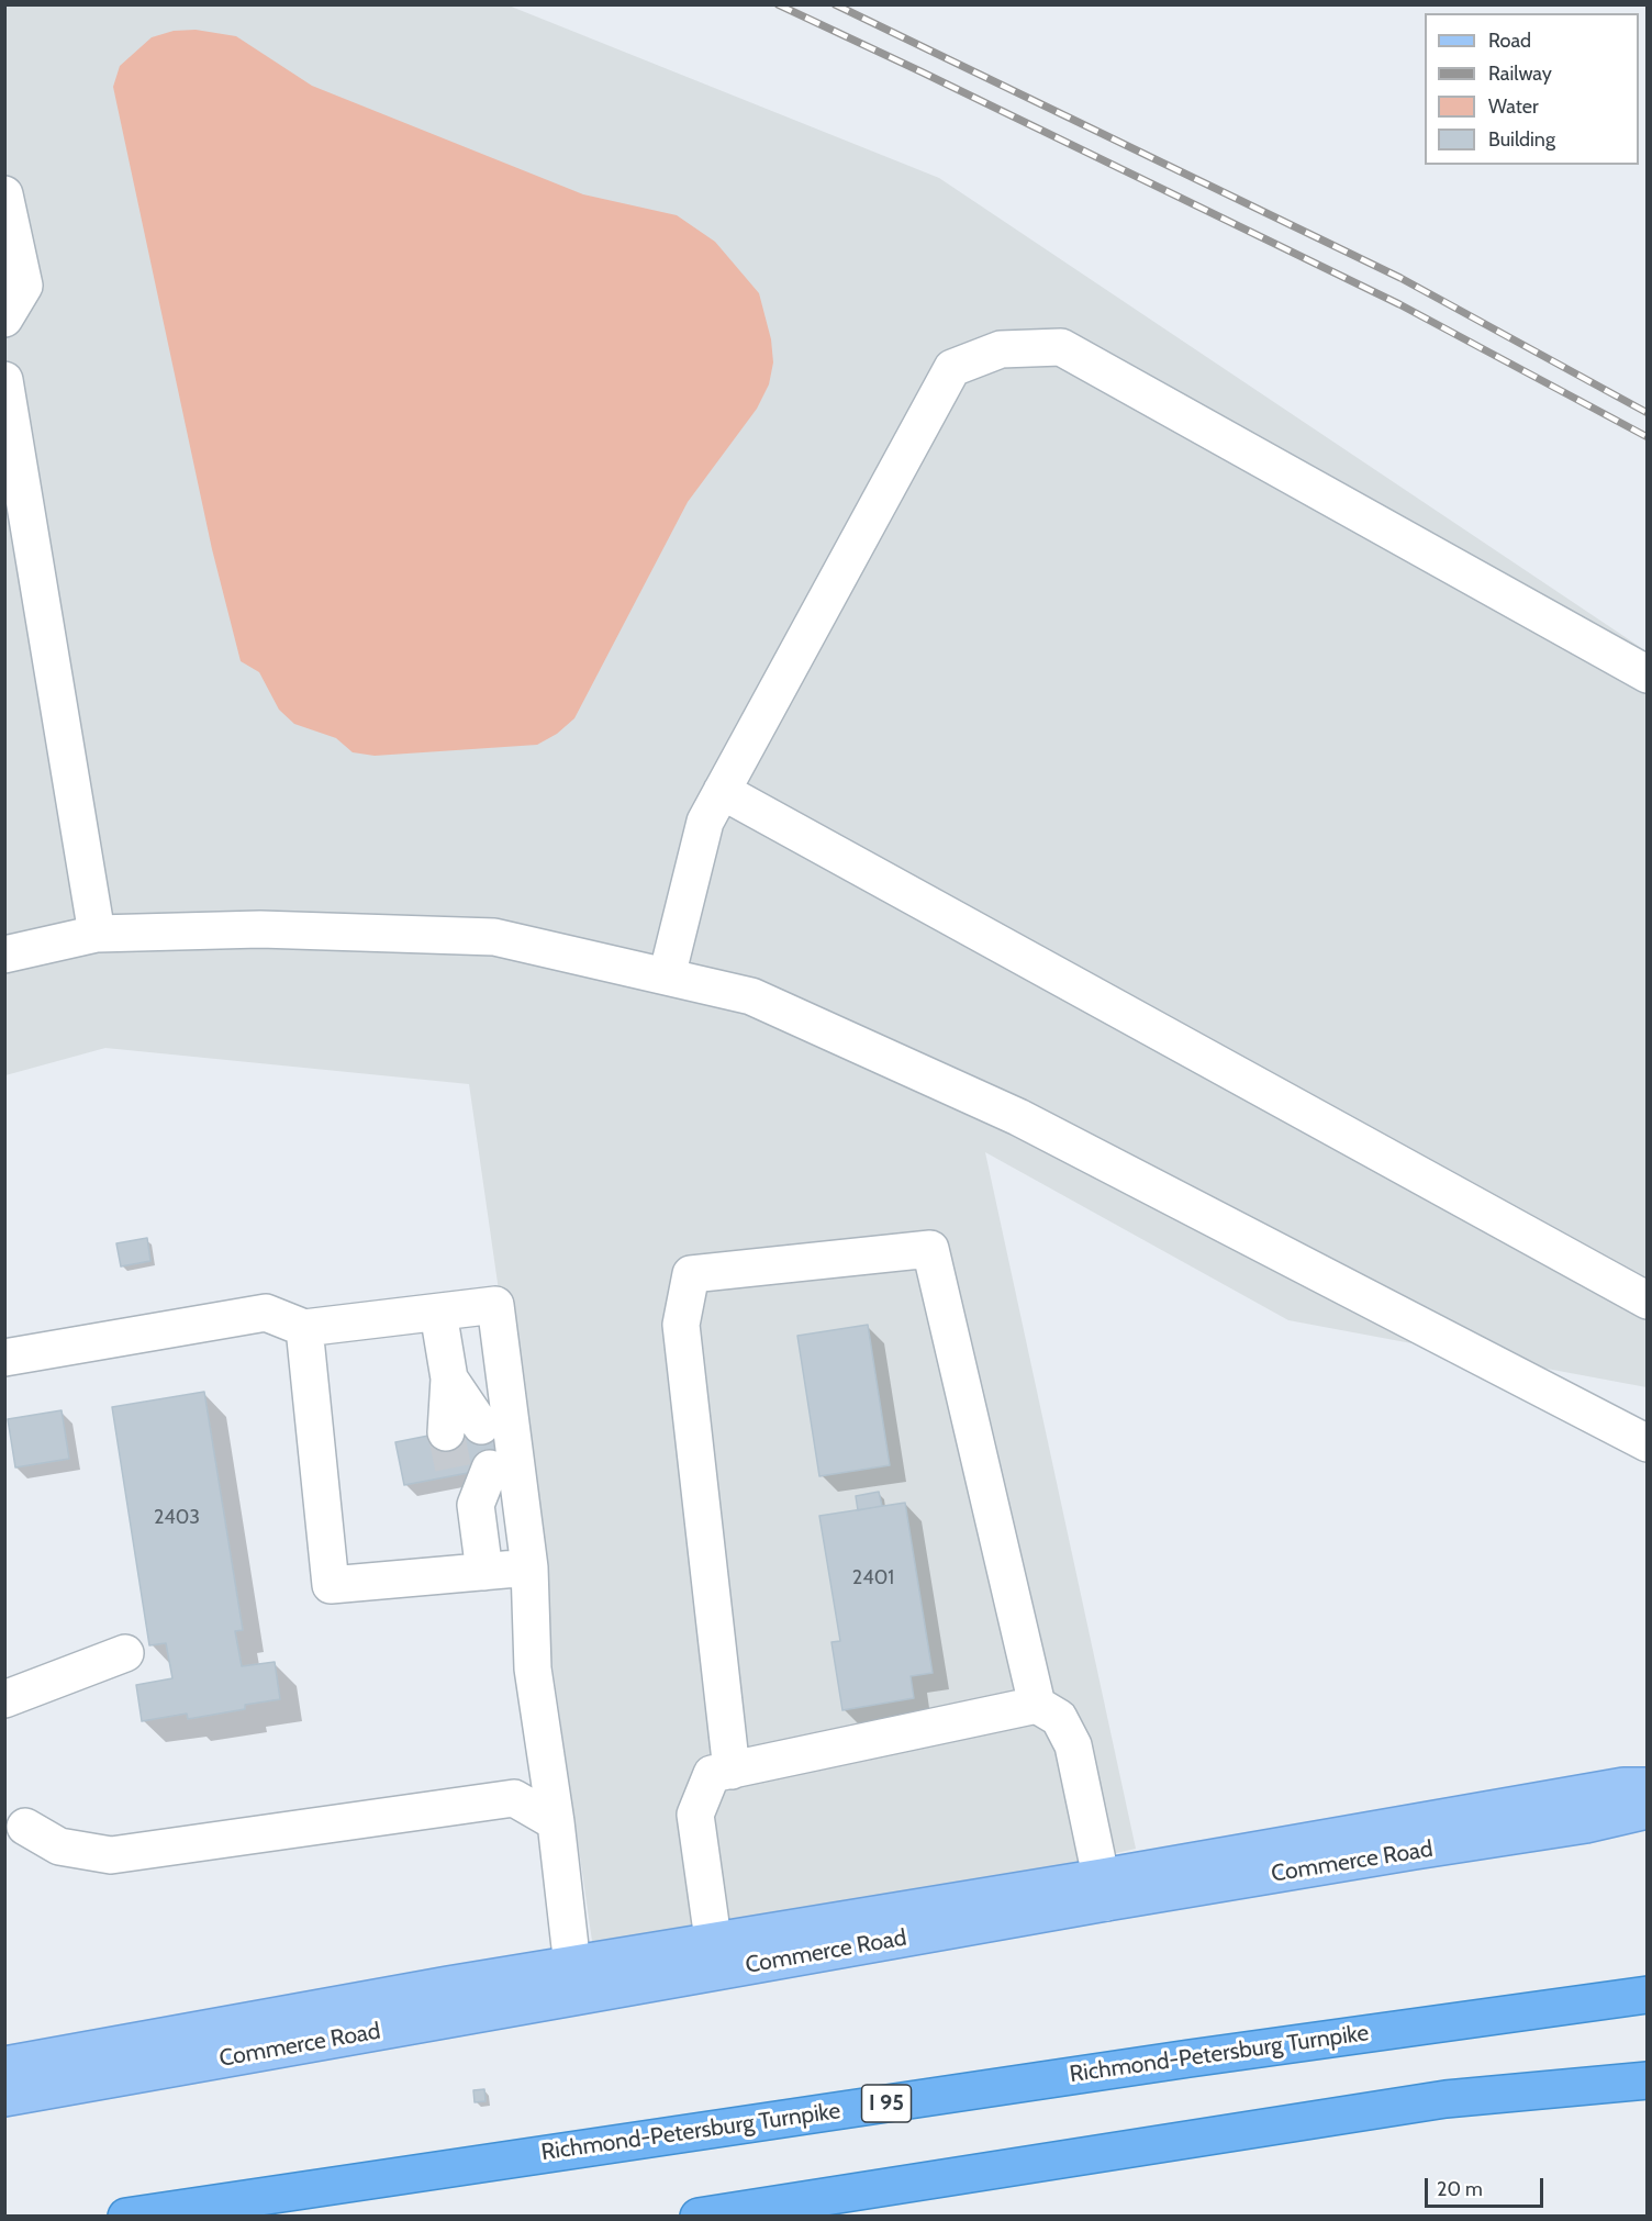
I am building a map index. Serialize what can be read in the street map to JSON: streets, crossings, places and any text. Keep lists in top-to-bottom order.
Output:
{
  "streets": {
    "highway": ["Richmond-Petersburg Turnpike", "I 95"],
    "main road": ["Commerce Road"]
  },
  "house_numbers": ["2403", "2401"],
  "legend": [
    "Road",
    "Railway",
    "Water",
    "Building"
  ],
  "scale_bar": "20 m"
}
